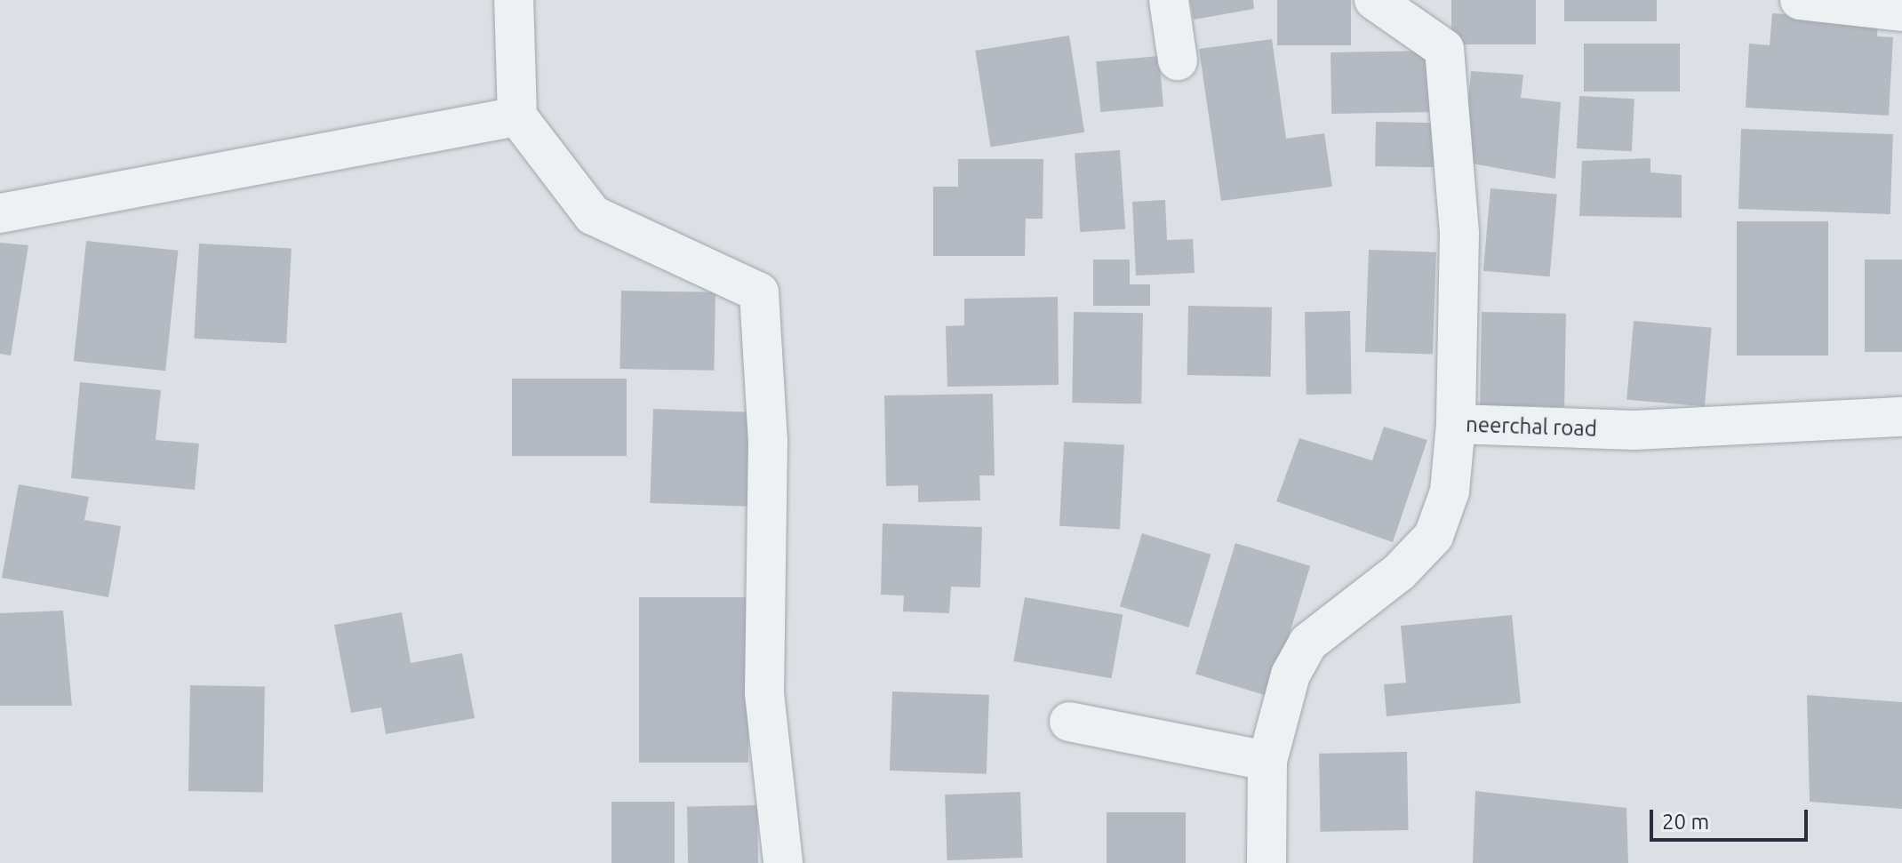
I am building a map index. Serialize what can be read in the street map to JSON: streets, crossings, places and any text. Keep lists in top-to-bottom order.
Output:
{
  "streets": {
    "street": ["neerchal road"]
  },
  "scale_bar": "20 m"
}
